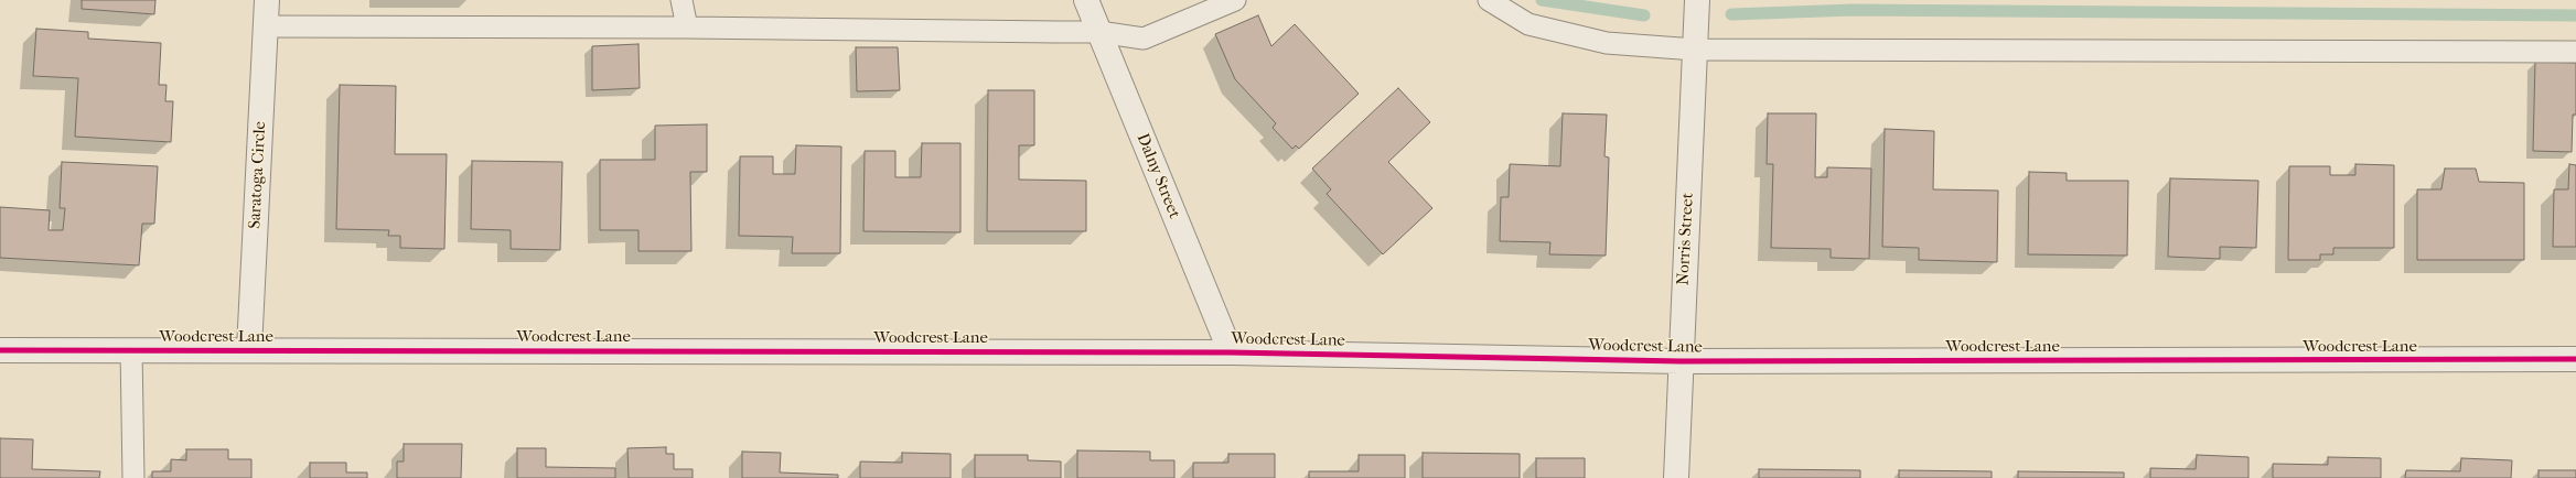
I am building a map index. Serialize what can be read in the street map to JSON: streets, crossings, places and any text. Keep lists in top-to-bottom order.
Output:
{
  "streets": {
    "street": [
      "Saratoga Circle",
      "Dalny Street",
      "Norris Street",
      "Woodcrest Lane"
    ]
  },
  "crossings": [
    ["Saratoga Circle", "Woodcrest Lane"],
    ["Dalny Street", "Woodcrest Lane"],
    ["Norris Street", "Woodcrest Lane"]
  ]
}
